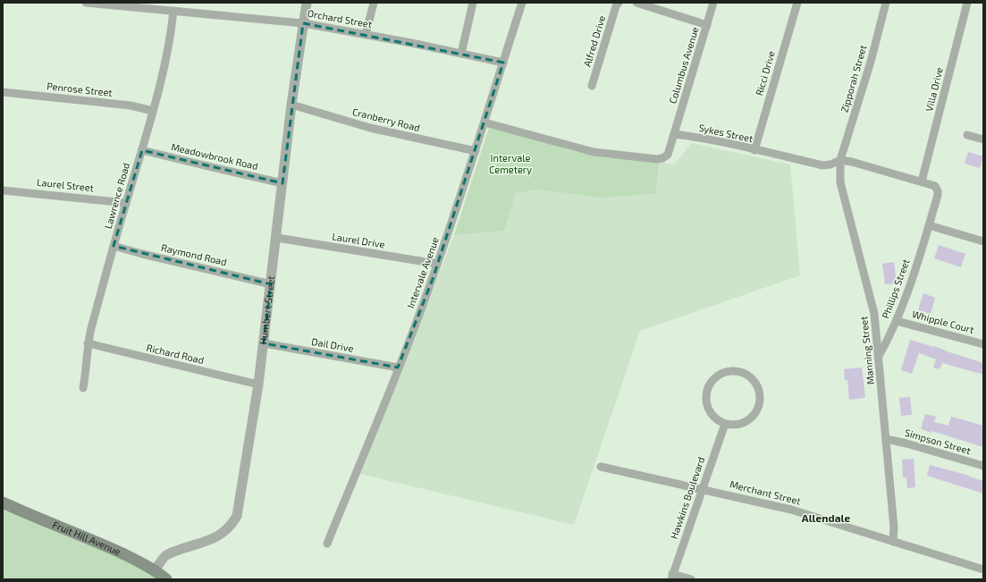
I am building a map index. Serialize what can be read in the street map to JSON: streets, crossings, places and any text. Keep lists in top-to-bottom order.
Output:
{
  "streets": {
    "main road": ["Fruit Hill Avenue"],
    "street": [
      "Orchard Street",
      "Alfred Drive",
      "Columbus Avenue",
      "Ricci Drive",
      "Zipporah Street",
      "Penrose Street",
      "Villa Drive",
      "Cranberry Road",
      "Sykes Street",
      "Meadowbrook Road",
      "Laurel Street",
      "Lawrence Road",
      "Laurel Drive",
      "Raymond Road",
      "Intervale Avenue",
      "Phillips Street",
      "Humbert Street",
      "Whipple Court",
      "Dail Drive",
      "Manning Street",
      "Richard Road",
      "Simpson Street",
      "Merchant Street",
      "Hawkins Boulevard"
    ]
  },
  "crossings": [
    ["Orchard Street", "Lawrence Road"],
    ["Orchard Street", "Intervale Avenue"],
    ["Orchard Street", "Humbert Street"],
    ["Columbus Avenue", "Sykes Street"],
    ["Ricci Drive", "Sykes Street"],
    ["Zipporah Street", "Sykes Street"],
    ["Zipporah Street", "Manning Street"],
    ["Penrose Street", "Lawrence Road"],
    ["Villa Drive", "Sykes Street"],
    ["Cranberry Road", "Intervale Avenue"],
    ["Cranberry Road", "Humbert Street"],
    ["Sykes Street", "Phillips Street"],
    ["Sykes Street", "Manning Street"],
    ["Meadowbrook Road", "Lawrence Road"],
    ["Meadowbrook Road", "Humbert Street"],
    ["Laurel Street", "Lawrence Road"],
    ["Lawrence Road", "Raymond Road"],
    ["Lawrence Road", "Richard Road"],
    ["Laurel Drive", "Intervale Avenue"],
    ["Laurel Drive", "Humbert Street"],
    ["Raymond Road", "Humbert Street"],
    ["Intervale Avenue", "Dail Drive"],
    ["Phillips Street", "Whipple Court"],
    ["Phillips Street", "Manning Street"],
    ["Humbert Street", "Dail Drive"],
    ["Humbert Street", "Richard Road"],
    ["Humbert Street", "Fruit Hill Avenue"],
    ["Manning Street", "Simpson Street"],
    ["Manning Street", "Merchant Street"],
    ["Merchant Street", "Hawkins Boulevard"]
  ],
  "districts": ["Allendale"],
  "parks": ["Intervale Cemetery"]
}
